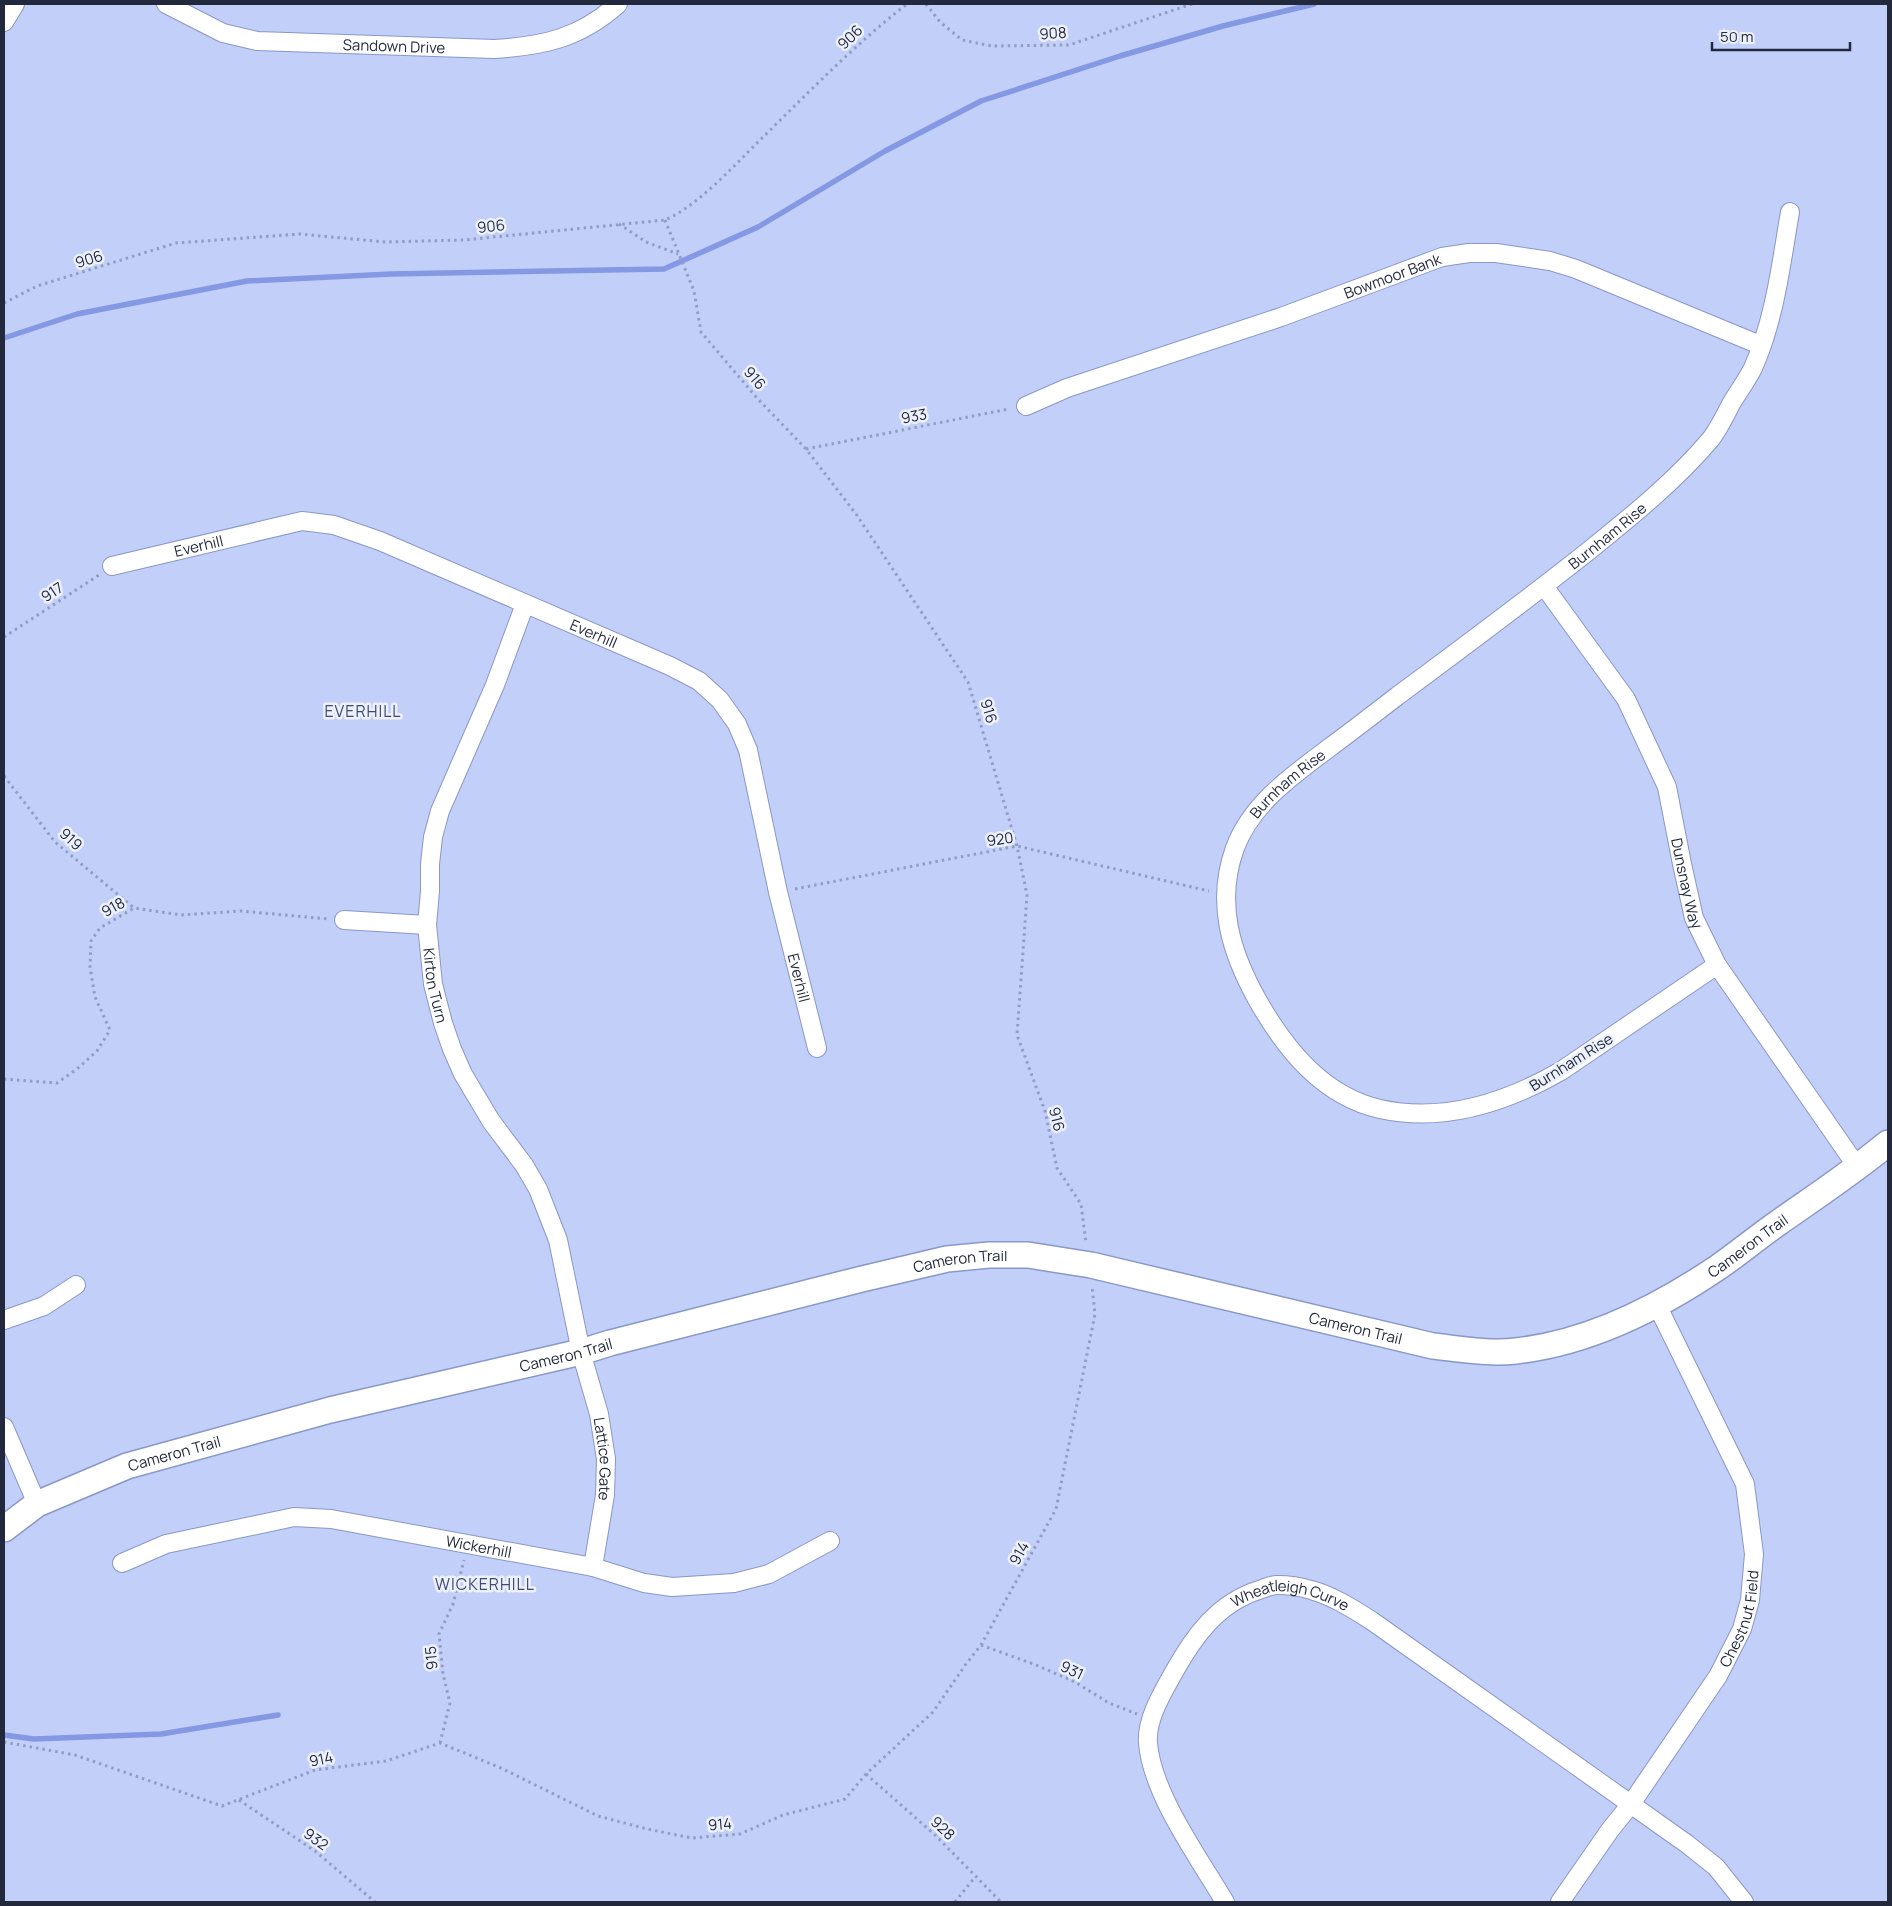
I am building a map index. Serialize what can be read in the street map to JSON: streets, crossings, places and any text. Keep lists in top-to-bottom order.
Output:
{
  "streets": {
    "street": [
      "Sandown Drive",
      "Bowmoor Bank",
      "Burnham Rise",
      "Everhill",
      "Dunsnay Way",
      "Kirton Turn",
      "Cameron Trail",
      "Lattice Gate",
      "Wickerhill",
      "Wheatleigh Curve",
      "Chestnut Field"
    ],
    "path": [
      "908",
      "906",
      "916",
      "933",
      "917",
      "919",
      "920",
      "918",
      "914",
      "915",
      "931",
      "928",
      "932"
    ]
  },
  "crossings": [
    ["906", "916"],
    ["Bowmoor Bank", "933"],
    ["Bowmoor Bank", "Burnham Rise"],
    ["916", "933"],
    ["916", "920"],
    ["916", "Cameron Trail"],
    ["916", "914"],
    ["Burnham Rise", "920"],
    ["Burnham Rise", "Dunsnay Way"],
    ["Everhill", "917"],
    ["Everhill", "920"],
    ["Everhill", "Kirton Turn"],
    ["919", "918"],
    ["Dunsnay Way", "Cameron Trail"],
    ["Kirton Turn", "Cameron Trail"],
    ["Kirton Turn", "Lattice Gate"],
    ["Cameron Trail", "Lattice Gate"],
    ["Cameron Trail", "914"],
    ["Cameron Trail", "Chestnut Field"],
    ["Lattice Gate", "Wickerhill"],
    ["Wickerhill", "915"],
    ["914", "915"],
    ["914", "931"],
    ["914", "928"],
    ["914", "932"],
    ["Wheatleigh Curve", "Chestnut Field"],
    ["Wheatleigh Curve", "931"]
  ],
  "districts": ["EVERHILL", "WICKERHILL"],
  "scale_bar": "50 m"
}
